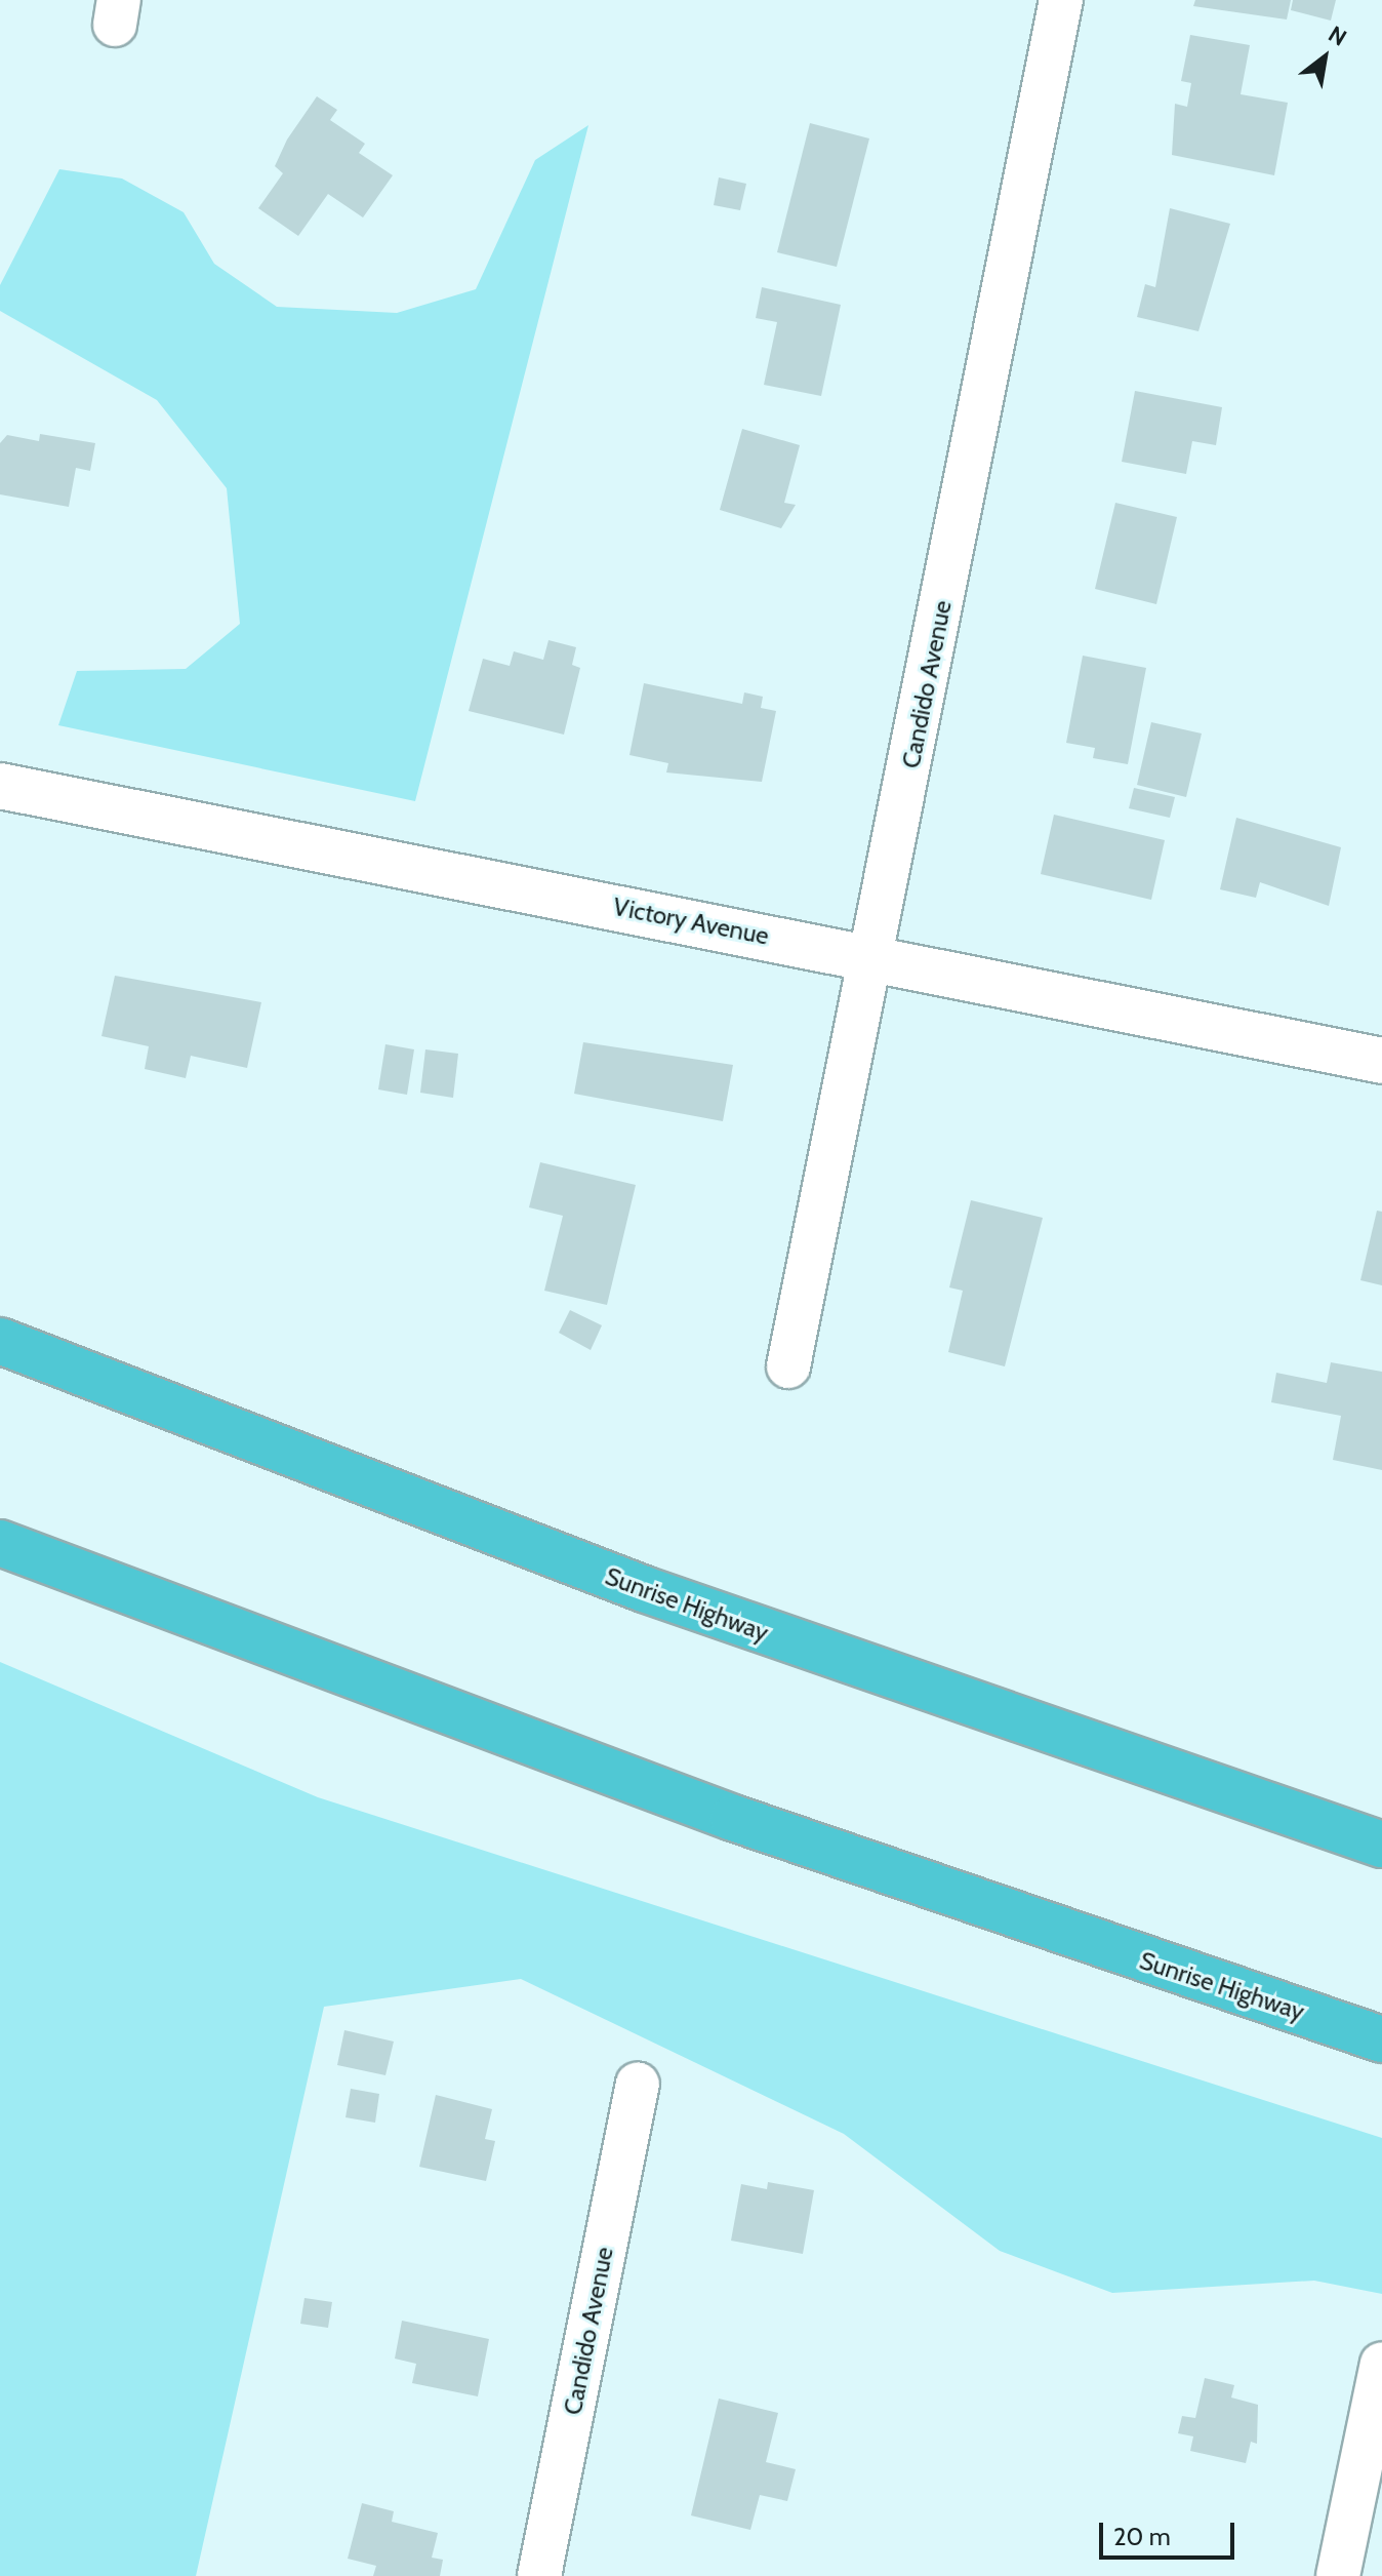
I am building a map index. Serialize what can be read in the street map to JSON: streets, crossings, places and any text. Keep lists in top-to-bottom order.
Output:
{
  "streets": {
    "highway": ["Sunrise Highway"],
    "street": ["Candido Avenue", "Victory Avenue"]
  },
  "crossings": [
    ["Candido Avenue", "Victory Avenue"]
  ],
  "scale_bar": "20 m",
  "north": "top right"
}
